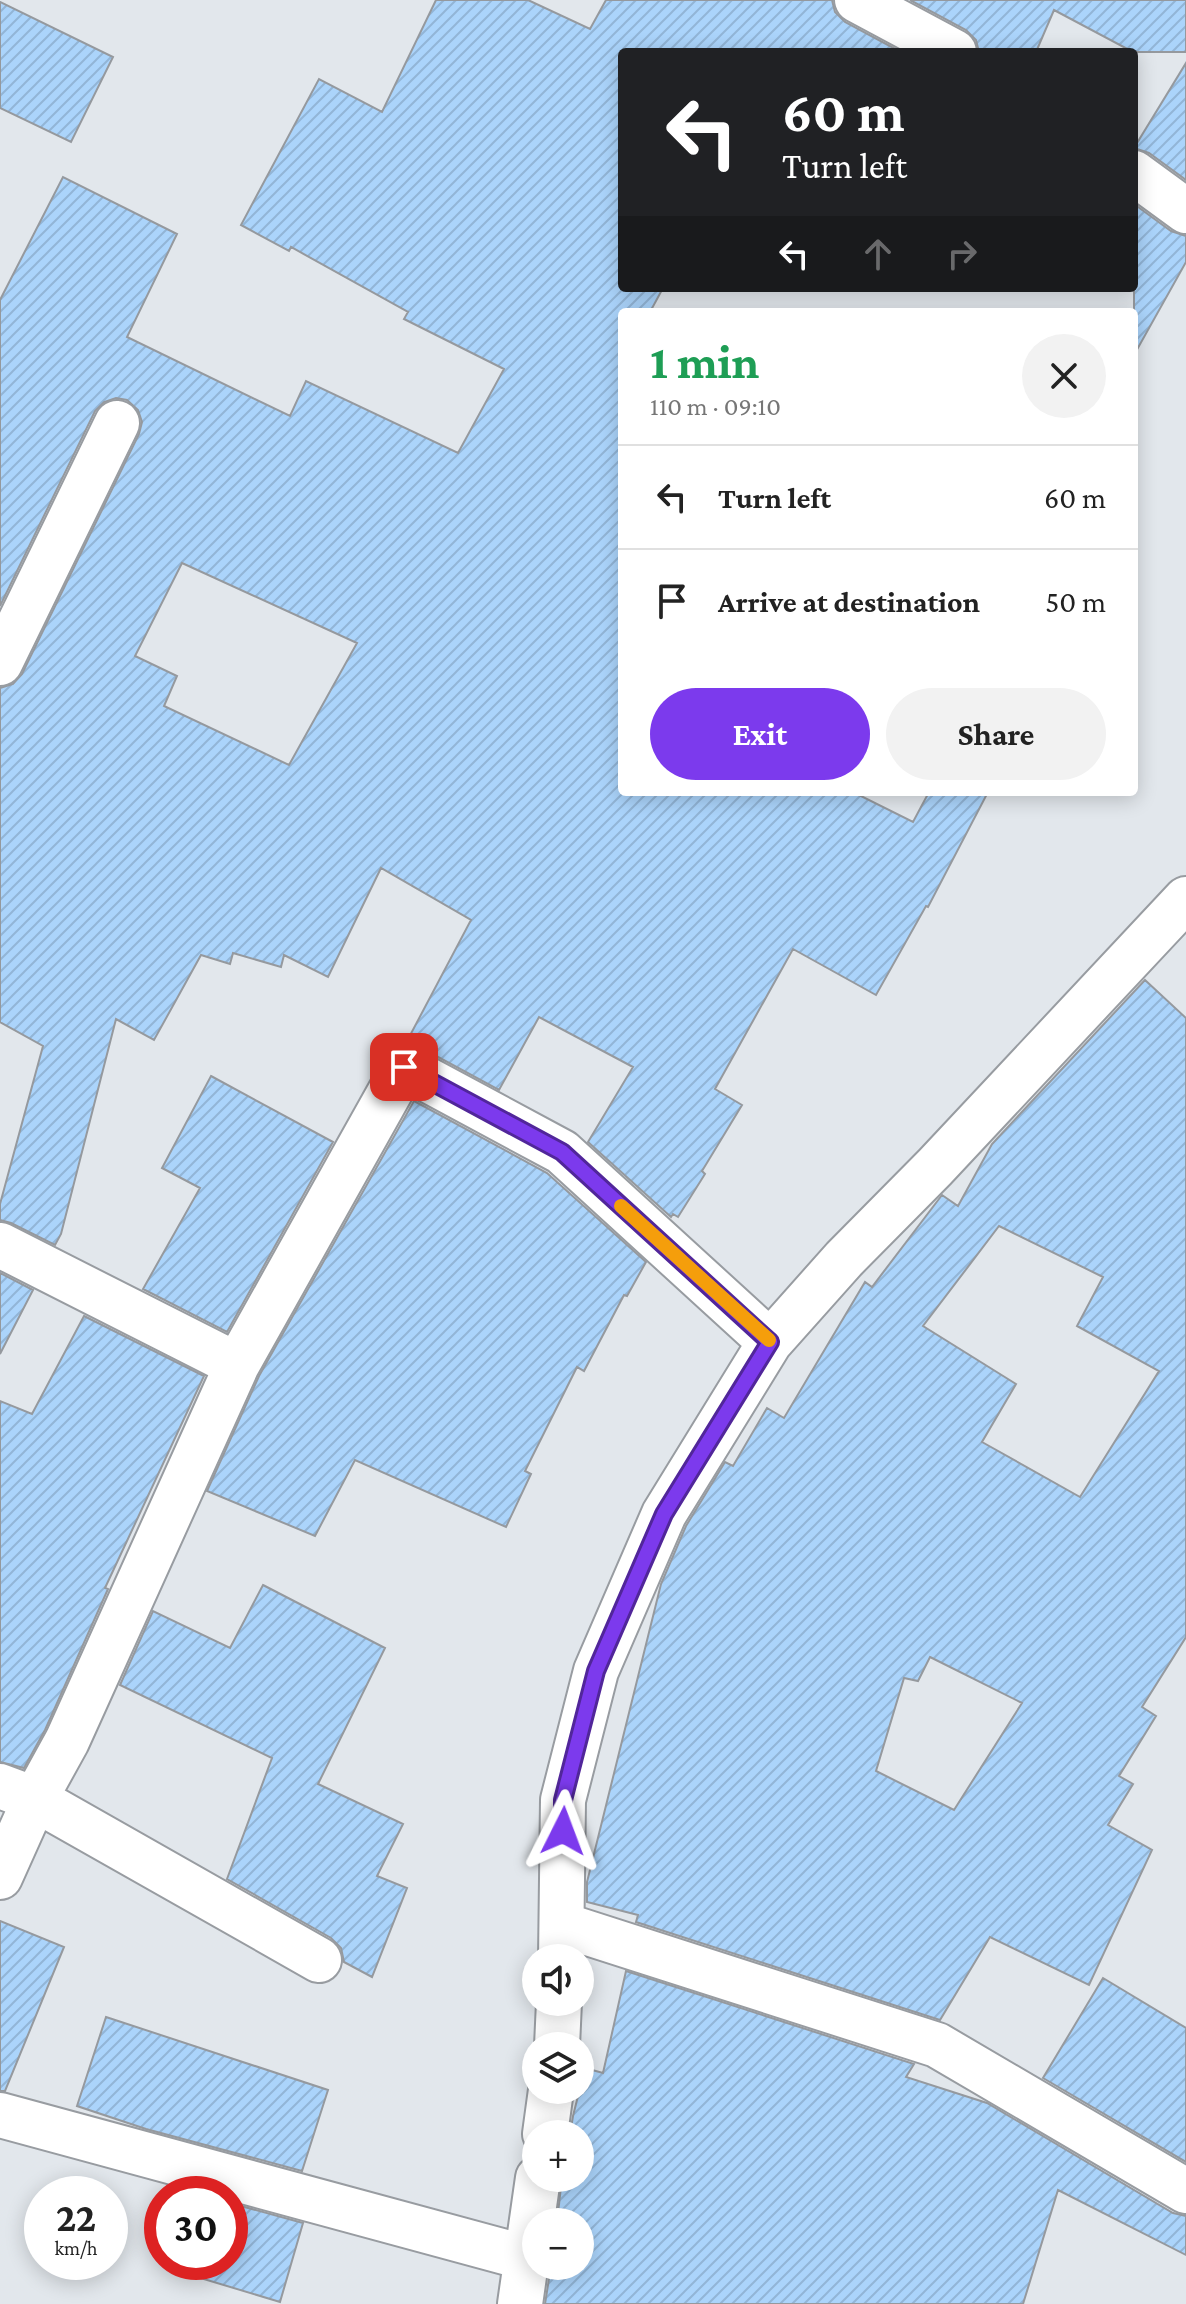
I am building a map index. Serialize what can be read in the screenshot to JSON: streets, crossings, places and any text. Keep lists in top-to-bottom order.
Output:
{
  "page": {
    "turn": ["60 m", "Turn left"],
    "heading": ["1 min", "110 m · 09:10"],
    "list": [
      {
        "name": "Turn left",
        "value": "60 m"
      },
      {
        "name": "Arrive at destination",
        "value": "50 m"
      }
    ],
    "buttons": ["Exit", "Share"],
    "map_buttons": ["+", "−"],
    "speed": "22 km/h",
    "limit": "30"
  }
}
